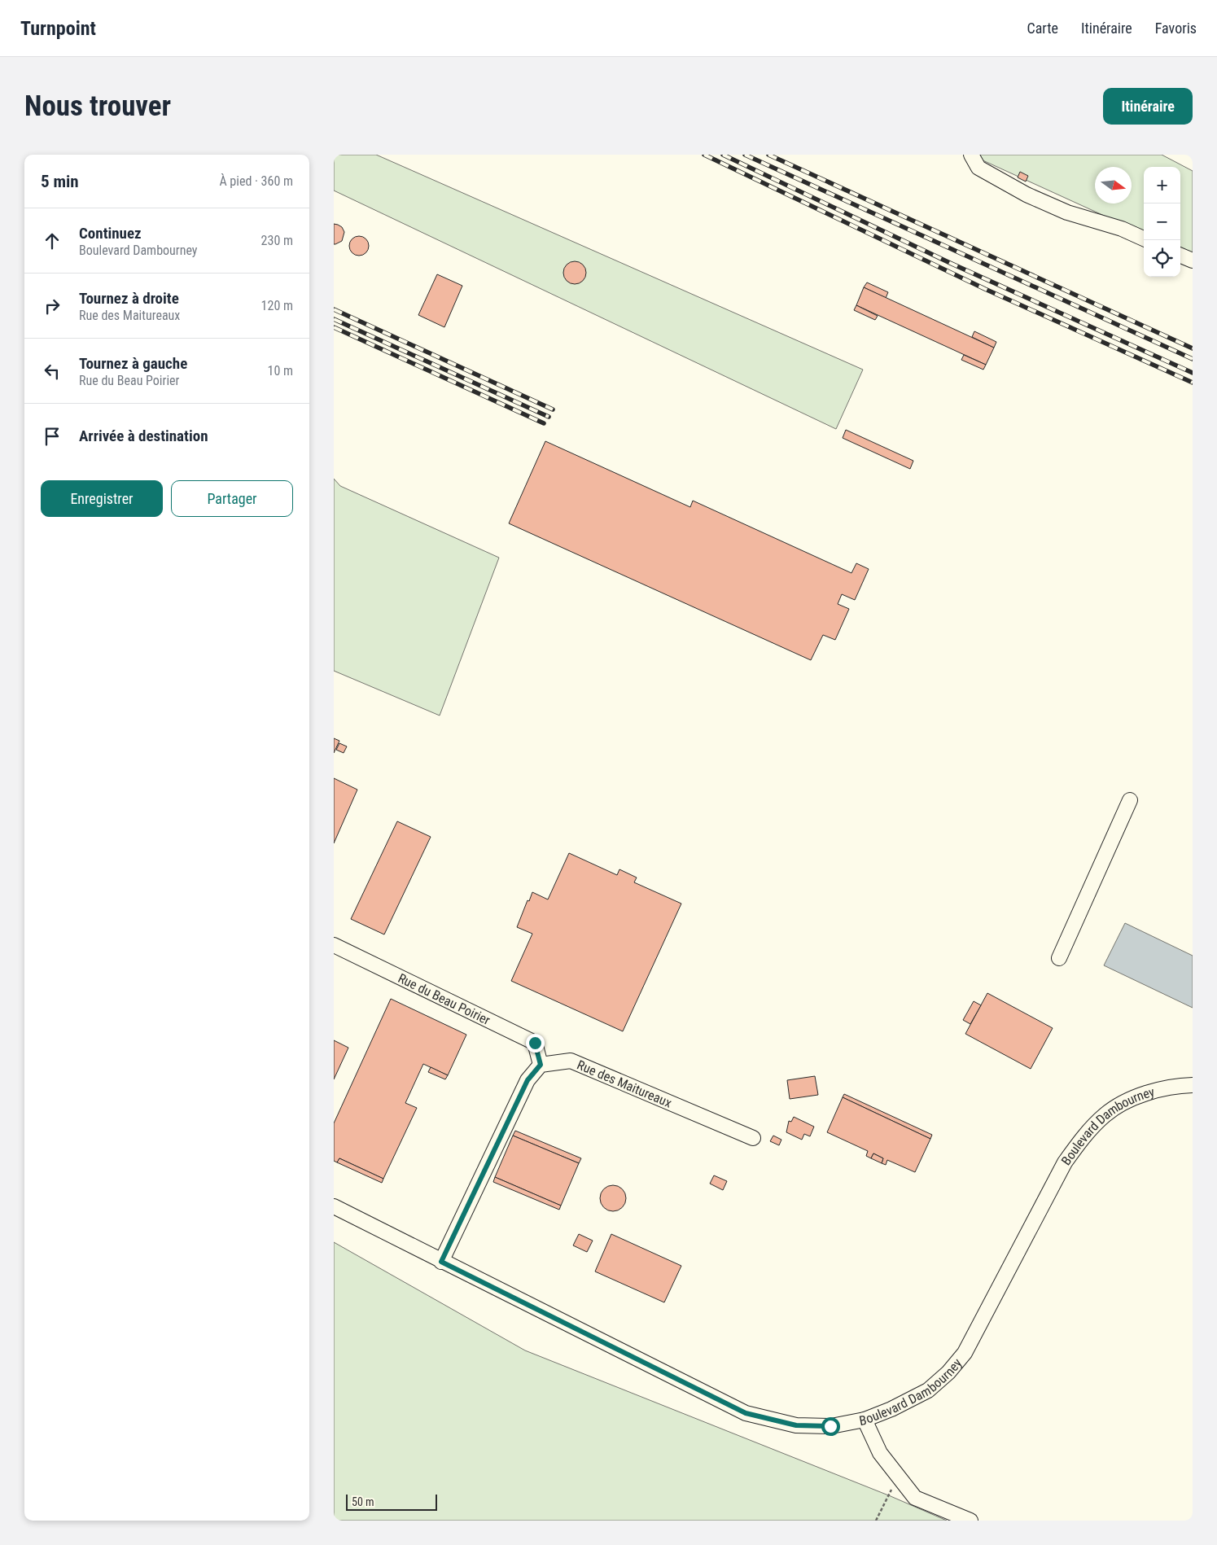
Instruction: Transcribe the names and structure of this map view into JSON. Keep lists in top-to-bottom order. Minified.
{"streets":{"street":["Rue du Beau Poirier","Rue des Maitureaux","Boulevard Dambourney"]},"crossings":[["Rue du Beau Poirier","Rue des Maitureaux"]],"scale_bar":"50 m","north":"right","page":{"header":"Turnpoint","nav":["Carte","Itinéraire","Favoris"],"buttons":["Itinéraire",["Enregistrer","Partager"]],"title":"Nous trouver","heading":["5 min","À pied · 360 m"],"map_buttons":["+","−"],"list":[["Continuez","Boulevard Dambourney","230 m"],["Tournez à droite","Rue des Maitureaux","120 m"],["Tournez à gauche","Rue du Beau Poirier","10 m"],"Arrivée à destination"],"scale":"50 m"}}
